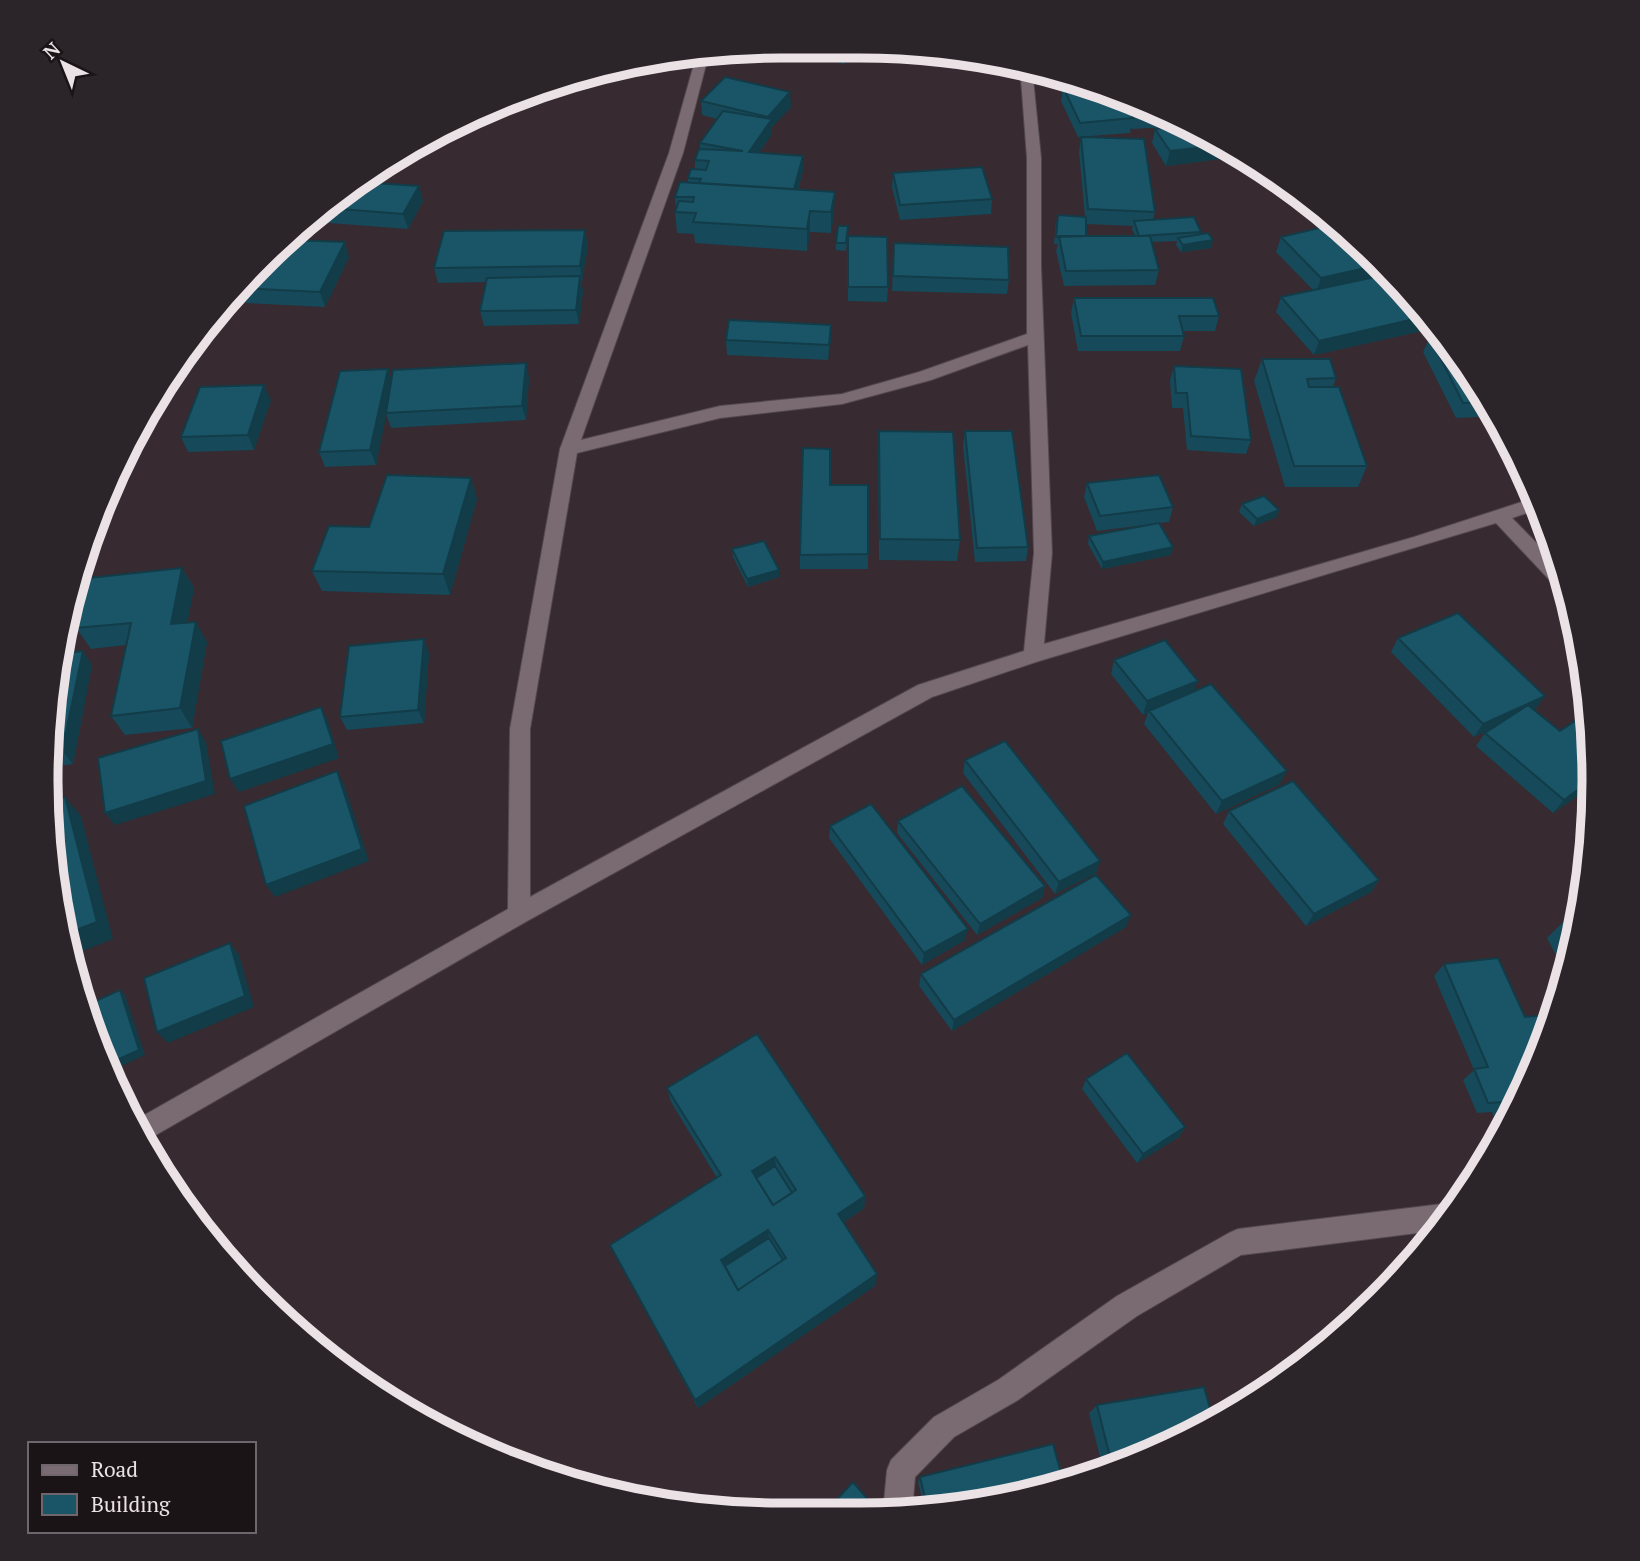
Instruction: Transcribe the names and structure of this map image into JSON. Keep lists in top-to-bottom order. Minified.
{"legend":["Road","Building"],"north":"top left"}
